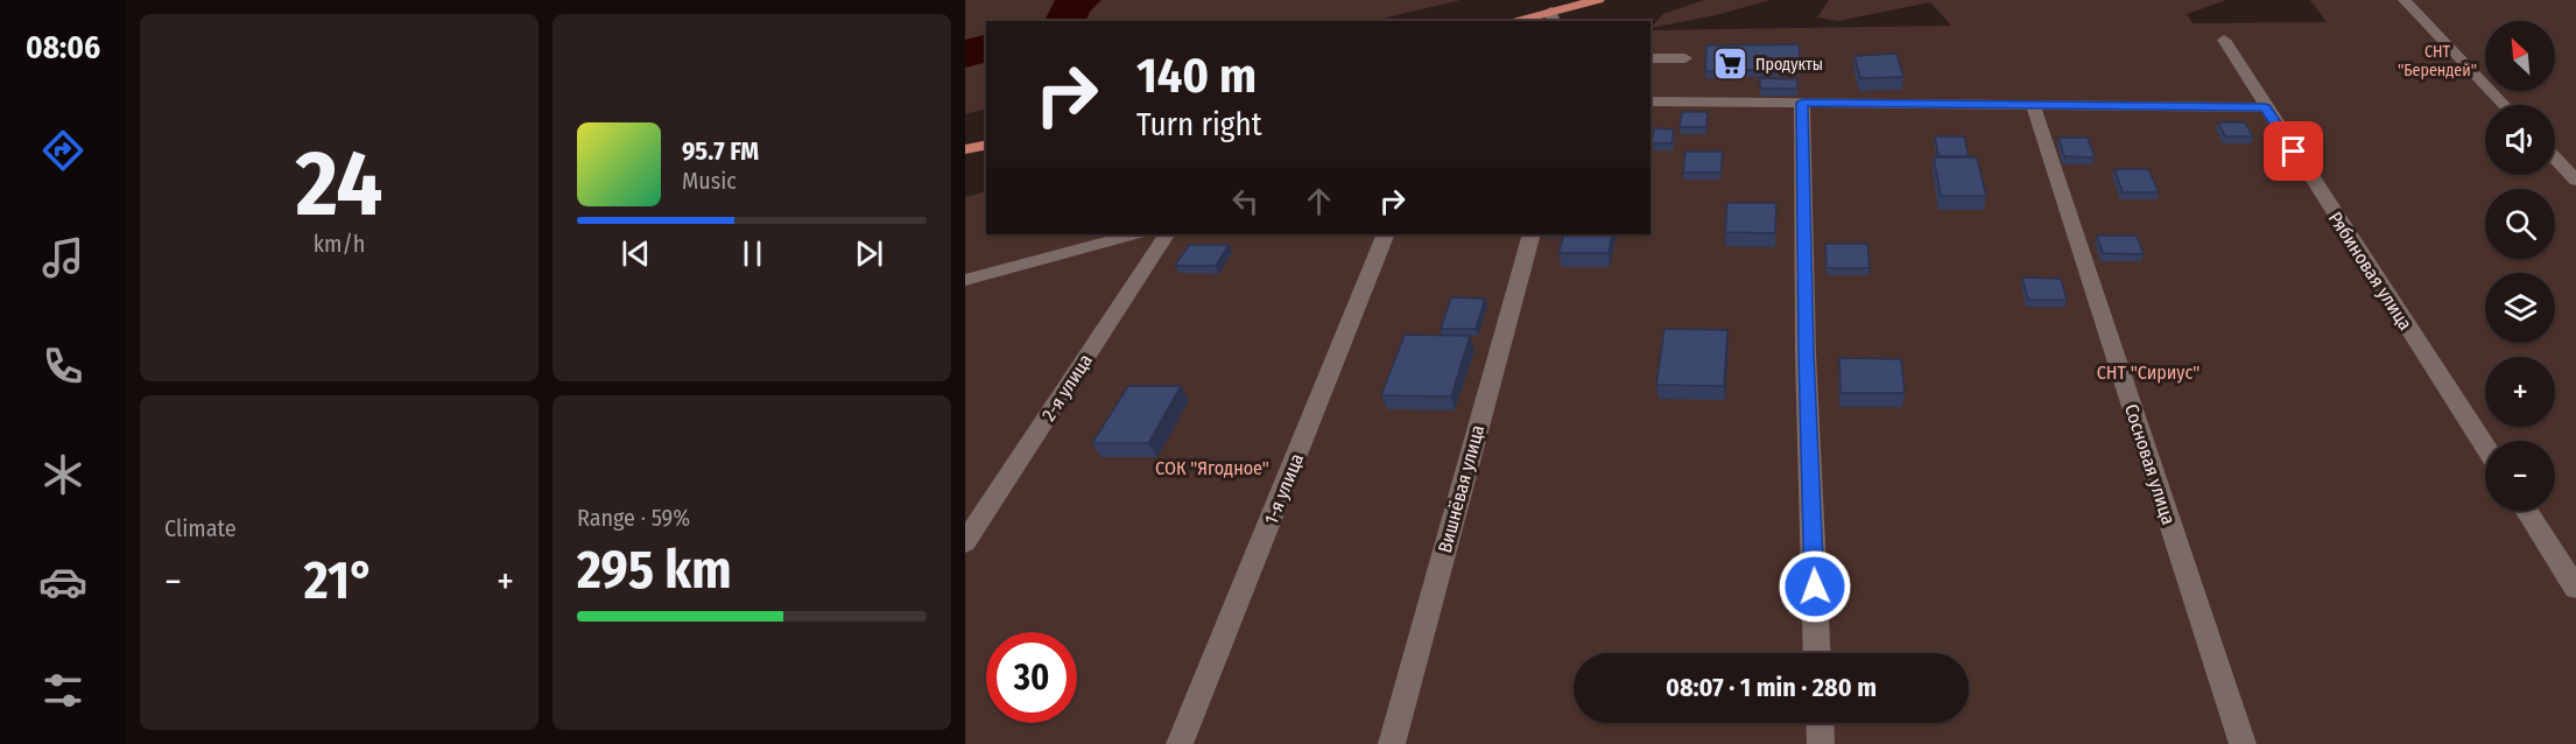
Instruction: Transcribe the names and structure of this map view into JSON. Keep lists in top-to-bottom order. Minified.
{"streets":{"street":["Рябиновая улица","2-я улица","Сосновая улица","1-я улица","Вишнёвая улица"]},"parks":["СНТ \"Берендей\"","СНТ \"Сириус\"","СОК \"Ягодное\""],"places":{"supermarket":["Продукты"]},"north":"top left","page":{"tabs":"08:06","tile":[["24","km/h"],"Climate",["Range · 59%","295 km"]],"map_buttons":["+","−"],"turn":["140 m","Turn right"],"song":["95.7 FM","Music"],"heat":["−","21°","+"],"limit":"30","trip":"08:07 · 1 min · 280 m"}}
